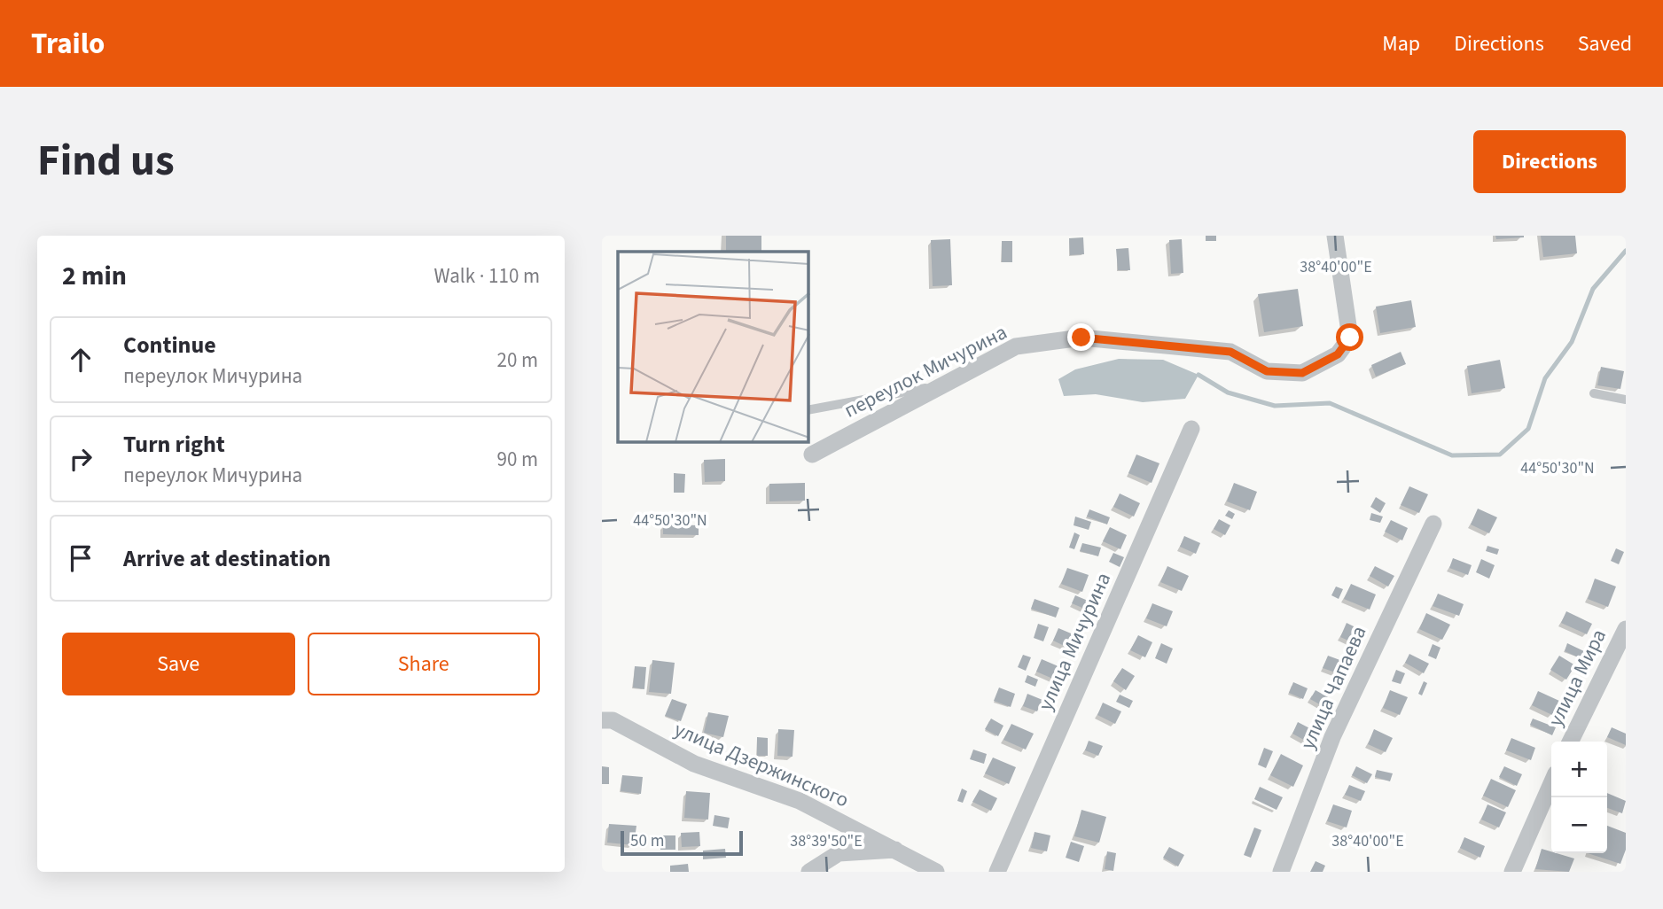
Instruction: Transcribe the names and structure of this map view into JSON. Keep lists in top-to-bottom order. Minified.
{"streets":{"street":["переулок Мичурина","улица Мичурина","улица Мира","улица Чапаева","улица Дзержинского"]},"scale_bar":"50 m","page":{"header":"Trailo","nav":["Map","Directions","Saved"],"title":"Find us","buttons":["Directions",["Save","Share"]],"heading":["2 min","Walk · 110 m"],"list":[["Continue","переулок Мичурина","20 m"],["Turn right","переулок Мичурина","90 m"],"Arrive at destination"],"map_buttons":["+","−"],"scale":"50 m"},"coordinates":["38°40'00\"E","44°50'30\"N","38°39'50\"E"]}
